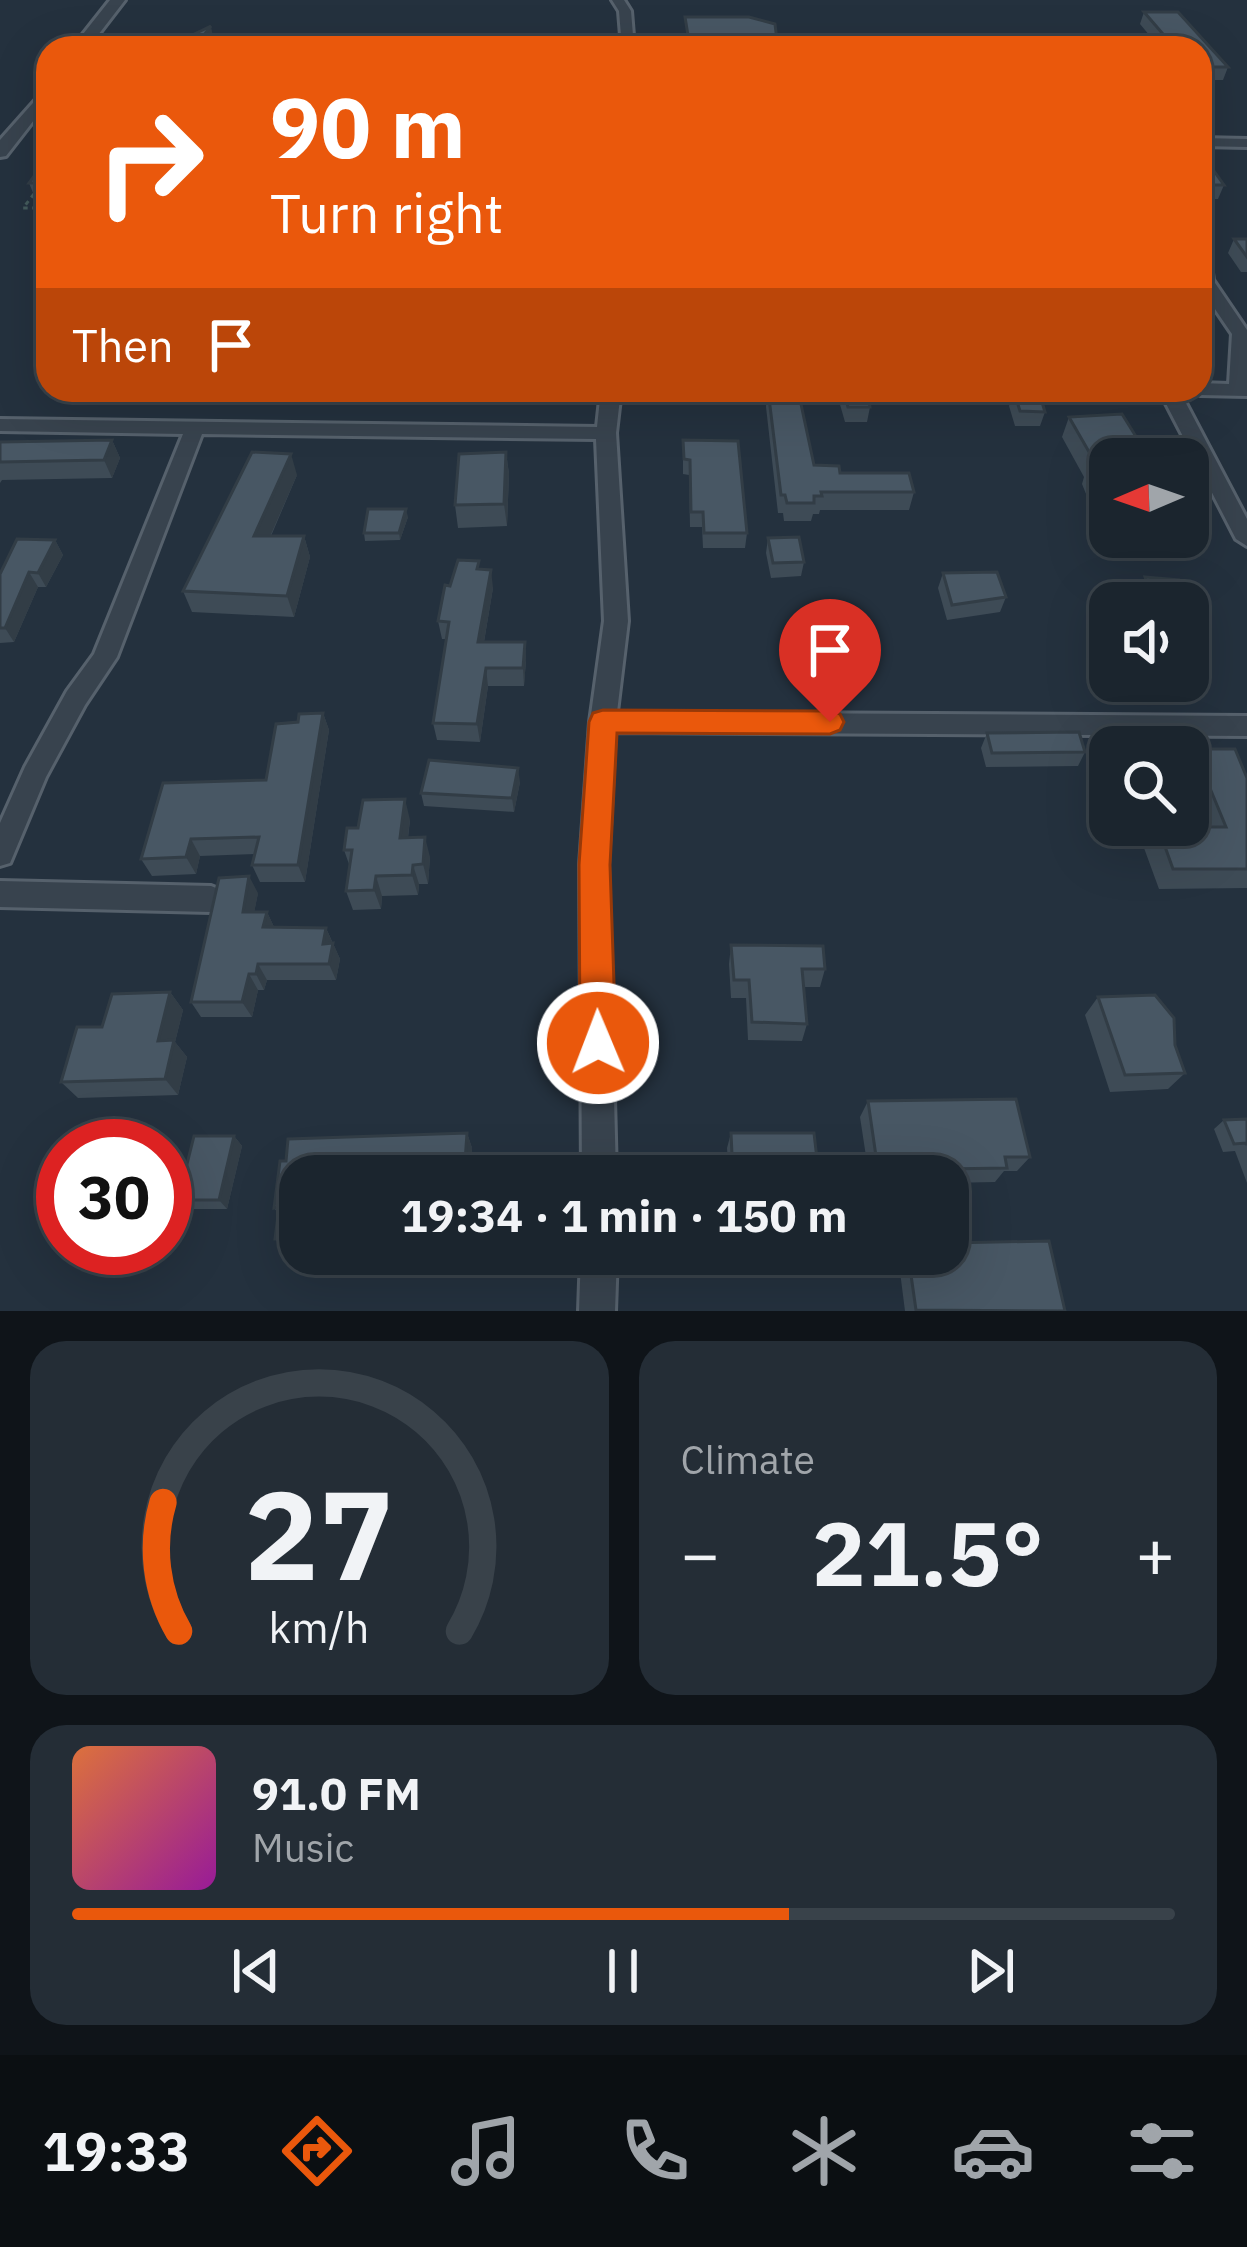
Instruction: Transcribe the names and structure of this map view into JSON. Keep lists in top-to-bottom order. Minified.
{"north":"left","page":{"turn":["90 m","Turn right"],"then":"Then","limit":"30","trip":"19:34 · 1 min · 150 m","tile":"Climate","heat":["−","21.5°","+"],"song":["91.0 FM","Music"],"tabs":"19:33","gauge":["27","km/h"]}}
